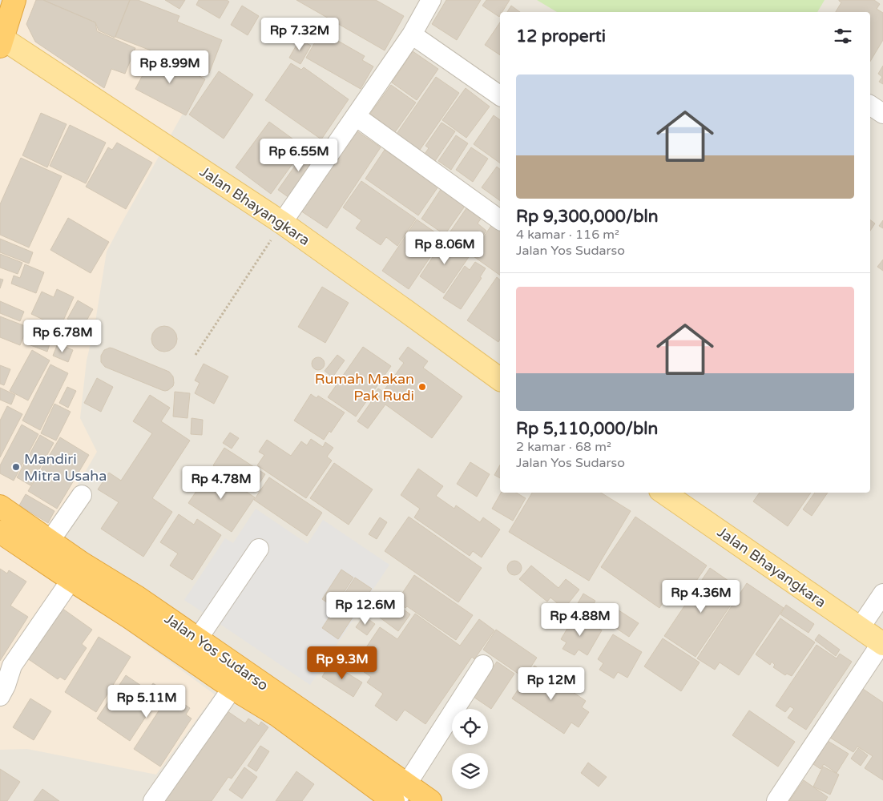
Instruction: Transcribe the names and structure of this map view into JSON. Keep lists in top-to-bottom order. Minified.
{"streets":{"highway":["Jalan Yos Sudarso"],"main road":["Jalan Bhayangkara"]},"places":["Rumah Makan Pak Rudi","Mandiri Mitra Usaha"],"page":{"heading":"12 properti","price":["Rp 7.32M","Rp 8.99M","Rp 6.55M","Rp 8.06M","Rp 6.78M","Rp 4.78M","Rp 4.36M","Rp 12.6M","Rp 4.88M","Rp 9.3M","Rp 12M","Rp 5.11M"],"list":[{"name":"Rp 9,300,000/bln","note":"4 kamar · 116 m² · Jalan Yos Sudarso"},{"name":"Rp 5,110,000/bln","note":"2 kamar · 68 m² · Jalan Yos Sudarso"}]}}
